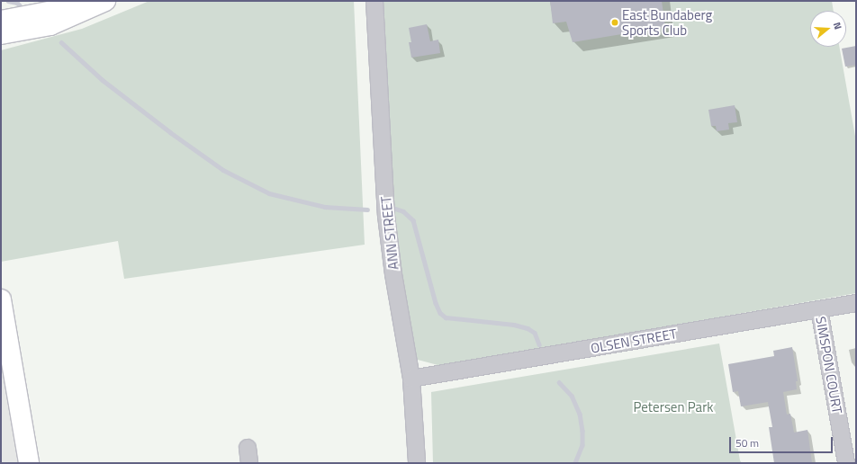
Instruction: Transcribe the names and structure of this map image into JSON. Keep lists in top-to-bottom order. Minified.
{"streets":{"street":["ANN STREET","OLSEN STREET","SIMSPON COURT"]},"crossings":[["ANN STREET","OLSEN STREET"],["OLSEN STREET","SIMSPON COURT"]],"parks":["Petersen Park"],"places":["East Bundaberg Sports Club"],"scale_bar":"50 m","north":"right"}
